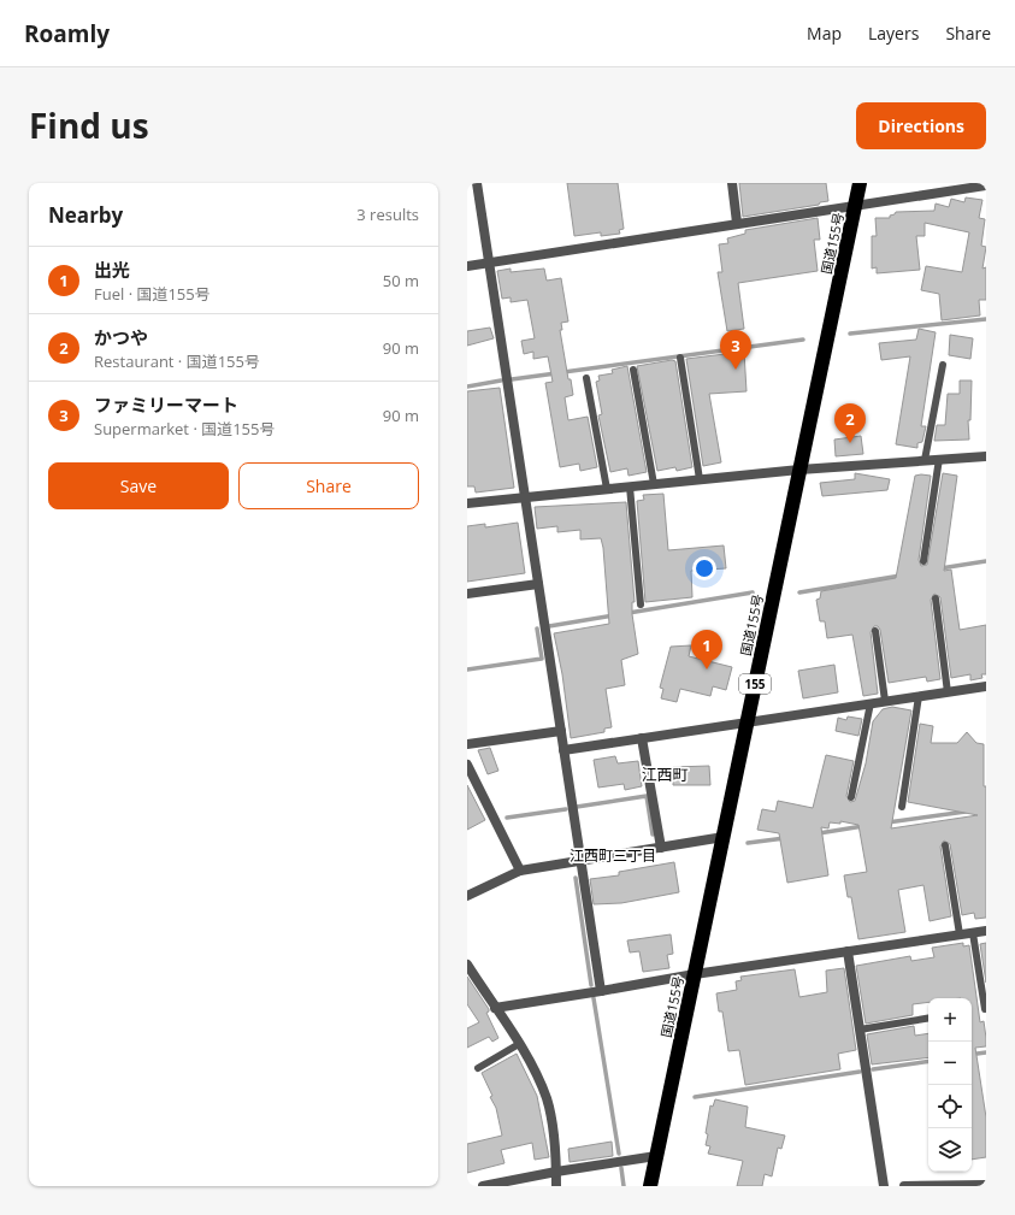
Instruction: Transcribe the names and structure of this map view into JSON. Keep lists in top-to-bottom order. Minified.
{"streets":{"highway":["国道155号","155"]},"districts":["江西町","江西町三丁目"],"page":{"header":"Roamly","nav":["Map","Layers","Share"],"title":"Find us","buttons":["Directions",["Save","Share"]],"heading":["Nearby","3 results"],"list":[{"mark":"1","name":"出光","note":"Fuel · 国道155号","value":"50 m"},{"mark":"2","name":"かつや","note":"Restaurant · 国道155号","value":"90 m"},{"mark":"3","name":"ファミリーマート","note":"Supermarket · 国道155号","value":"90 m"}],"pins":["3","2","1"],"map_buttons":["+","−"]}}
